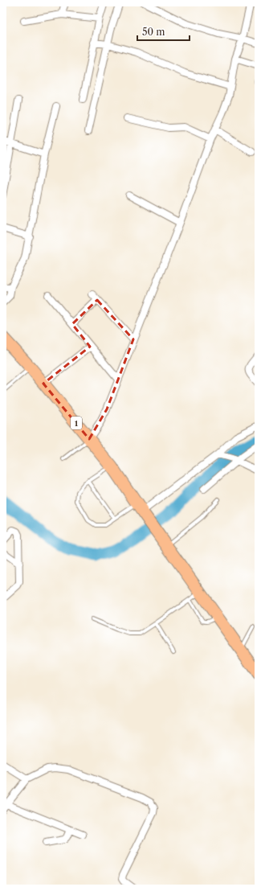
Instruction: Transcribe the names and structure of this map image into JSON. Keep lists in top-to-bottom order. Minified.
{"streets":{"highway":["1"]},"scale_bar":"50 m"}
